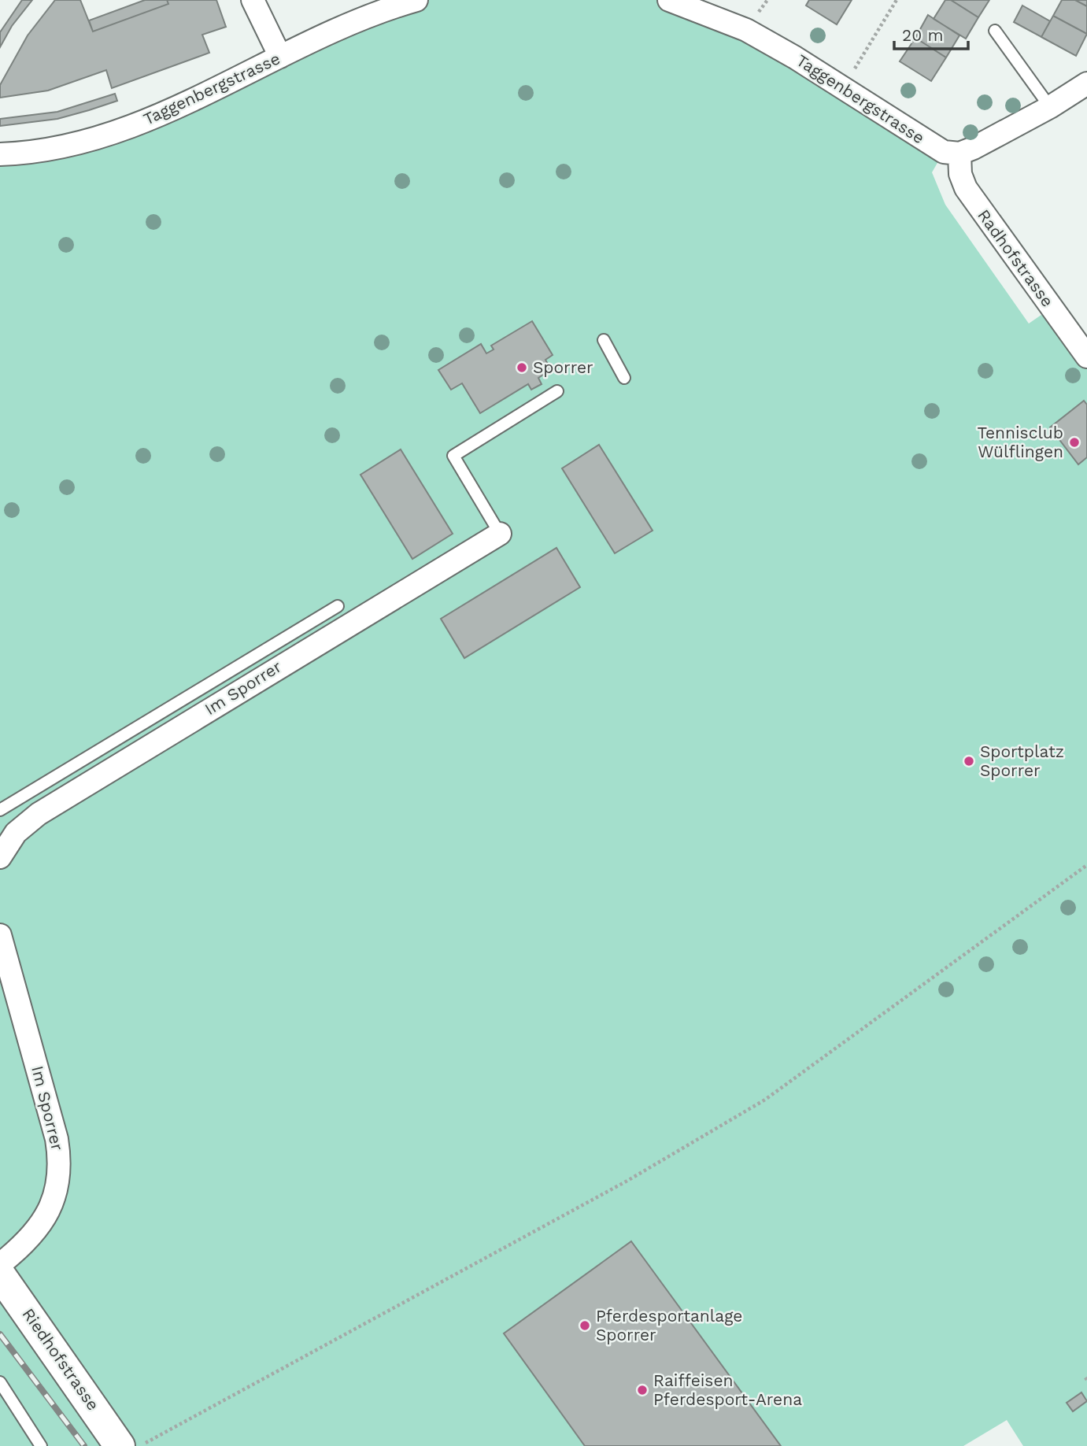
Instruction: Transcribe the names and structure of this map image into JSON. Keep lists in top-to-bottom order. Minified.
{"streets":{"street":["Taggenbergstrasse","Radhofstrasse","Im Sporrer","Riedhofstrasse"]},"crossings":[["Taggenbergstrasse","Radhofstrasse"]],"places":["Sporrer","Tennisclub Wülflingen","Sportplatz Sporrer","Pferdesportanlage Sporrer","Raiffeisen Pferdesport-Arena"],"scale_bar":"20 m"}
